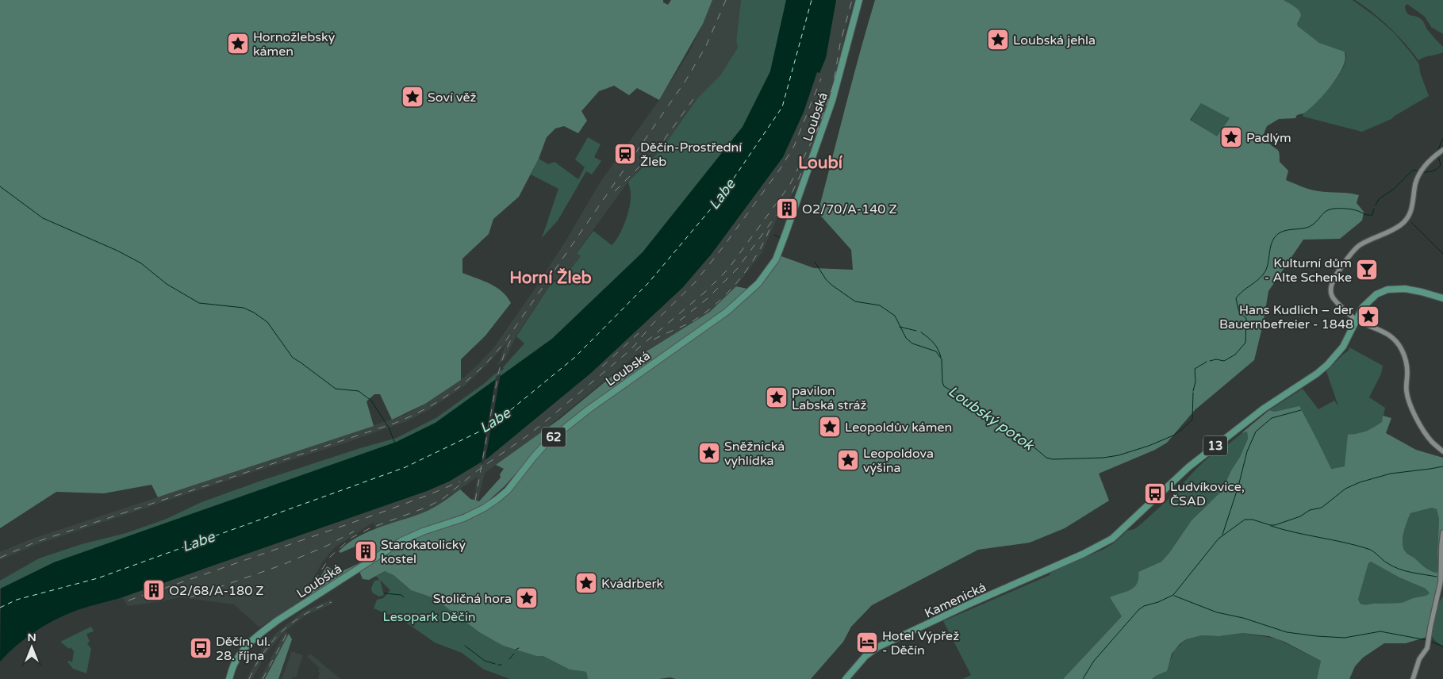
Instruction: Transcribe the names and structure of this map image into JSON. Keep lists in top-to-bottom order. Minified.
{"streets":{"main road":["Loubská","62","13","Kamenická"]},"crossings":[["13","Kamenická"]],"districts":["Loubí","Horní Žleb"],"water":["Labe","Loubský potok"],"parks":["Lesopark Děčín"],"places":{"place":["Loubská jehla","Hornožlebský kámen","Soví věž","Padlým","Hans Kudlich – der Bauernbefreier - 1848","pavilon Labská stráž","Leopoldův kámen","Sněžnická vyhlídka","Leopoldova výšina","Kvádrberk","Stoličná hora"],"station":["Děčín-Prostřední Žleb"],"building":["O2/70/A-140 Z","Starokatolický kostel","O2/68/A-180 Z"],"bar":["Kulturní dům - Alte Schenke"],"bus stop":["Ludvíkovice, ČSAD","Děčín, ul. 28. října"],"hotel":["Hotel Výpřež - Děčín"]},"north":"top"}
